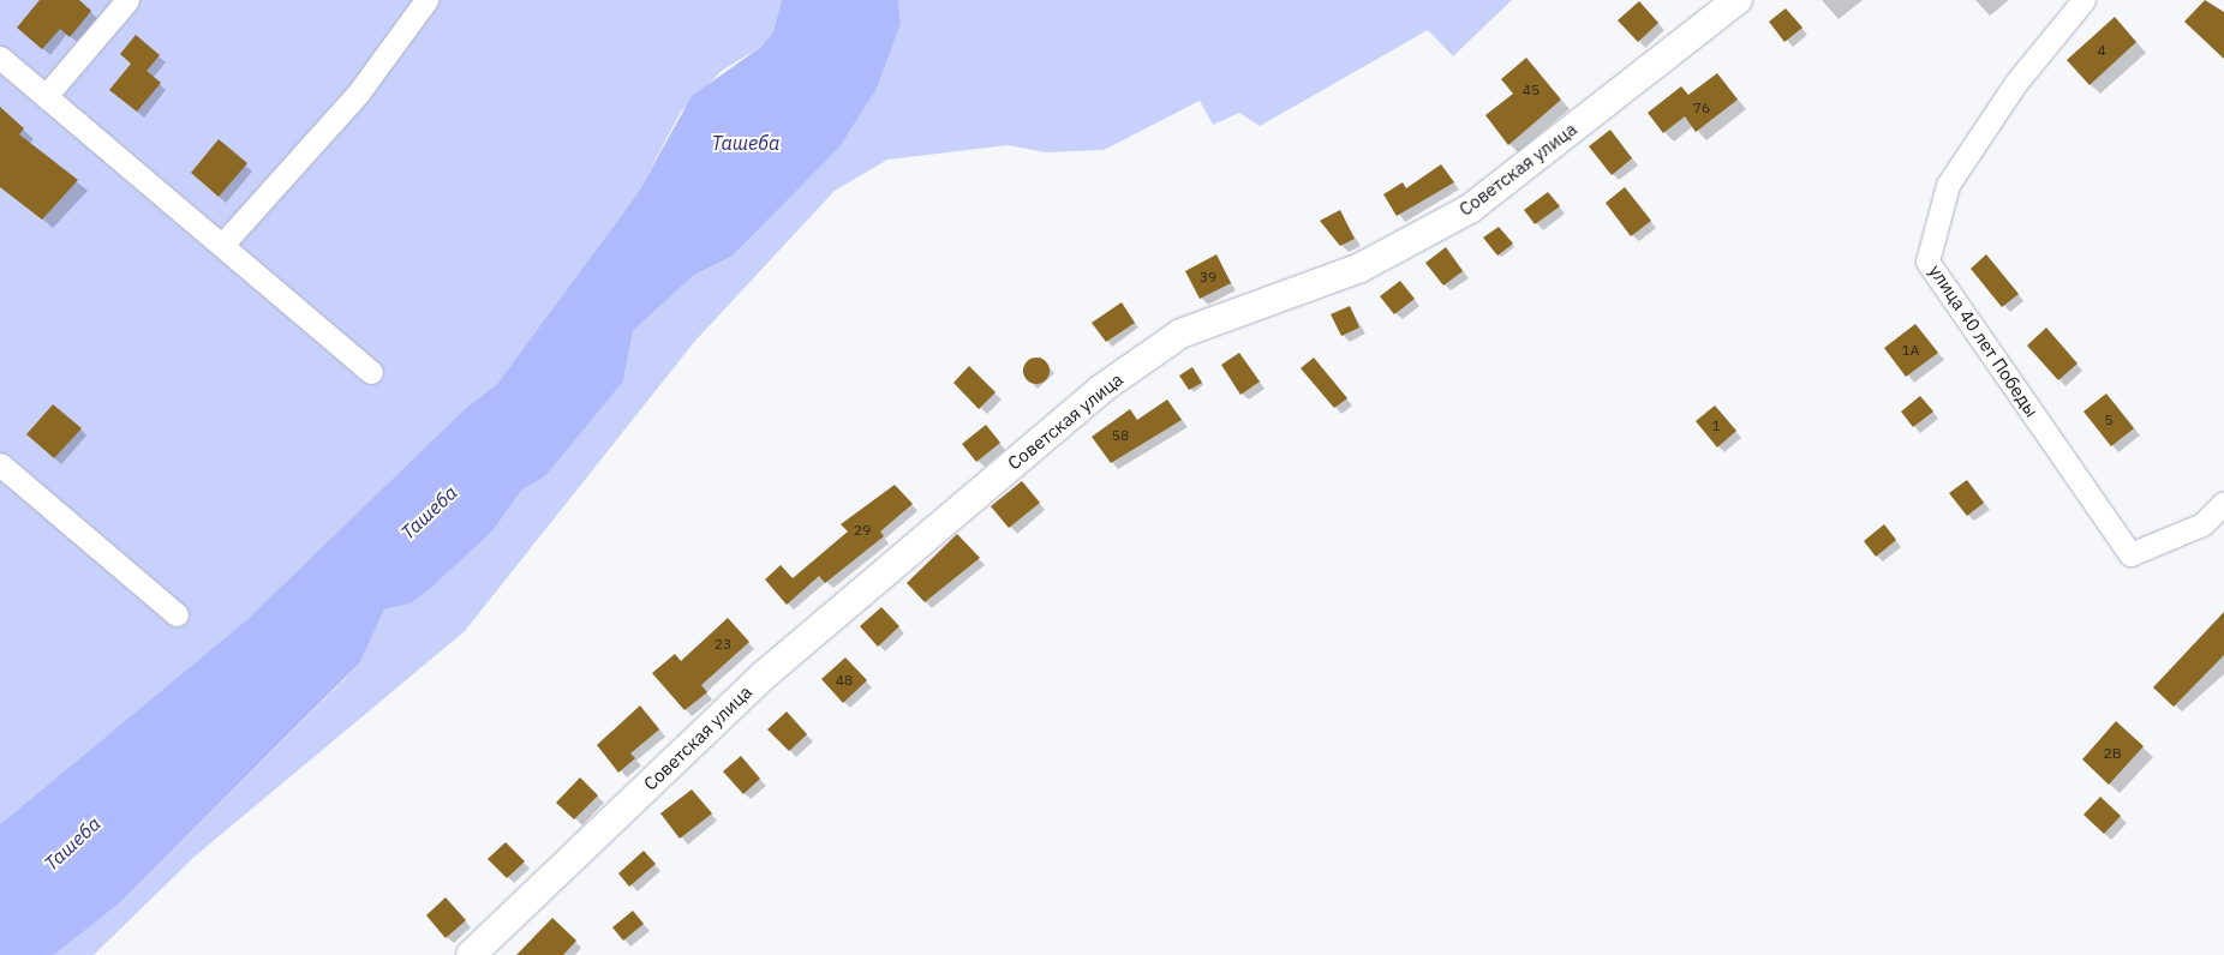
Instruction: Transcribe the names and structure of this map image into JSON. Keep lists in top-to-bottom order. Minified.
{"streets":{"street":["Советская улица","улица 40 лет Победы"]},"water":["Ташеба"],"house_numbers":["4","45","76","39","1А","5","1","58","29","23","48","2В"]}
